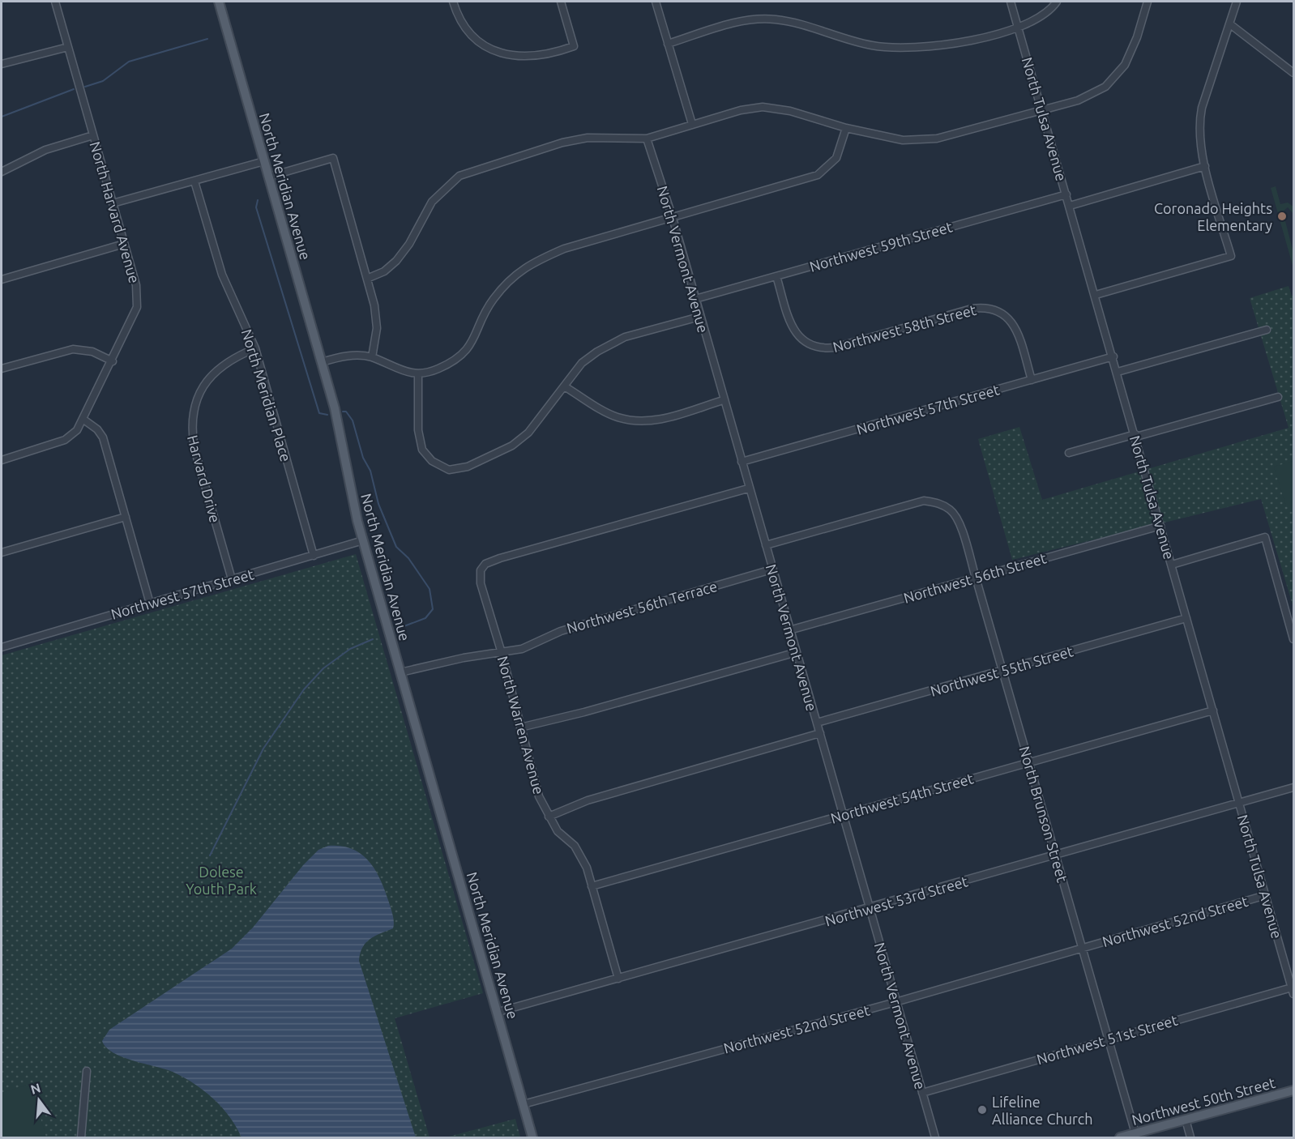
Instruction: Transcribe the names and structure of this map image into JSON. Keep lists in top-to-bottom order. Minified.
{"streets":{"main road":["North Meridian Avenue","Northwest 50th Street"],"street":["North Tulsa Avenue","North Harvard Avenue","Northwest 59th Street","North Vermont Avenue","Northwest 58th Street","North Meridian Place","Northwest 57th Street","Harvard Drive","Northwest 56th Street","Northwest 56th Terrace","Northwest 55th Street","North Warren Avenue","Northwest 54th Street","North Brunson Street","Northwest 53rd Street","Northwest 52nd Street","Northwest 51st Street"]},"crossings":[["North Tulsa Avenue","Northwest 59th Street"],["North Tulsa Avenue","Northwest 57th Street"],["North Tulsa Avenue","Northwest 56th Street"],["North Tulsa Avenue","Northwest 55th Street"],["North Tulsa Avenue","Northwest 54th Street"],["North Tulsa Avenue","Northwest 53rd Street"],["North Tulsa Avenue","Northwest 52nd Street"],["North Tulsa Avenue","Northwest 51st Street"],["North Meridian Avenue","Northwest 57th Street"],["North Meridian Avenue","Northwest 56th Terrace"],["North Meridian Avenue","Northwest 53rd Street"],["North Meridian Avenue","Northwest 52nd Street"],["Northwest 59th Street","North Vermont Avenue"],["Northwest 59th Street","Northwest 58th Street"],["North Vermont Avenue","Northwest 57th Street"],["North Vermont Avenue","Northwest 56th Street"],["North Vermont Avenue","Northwest 56th Terrace"],["North Vermont Avenue","Northwest 55th Street"],["North Vermont Avenue","North Warren Avenue"],["North Vermont Avenue","Northwest 54th Street"],["North Vermont Avenue","North Brunson Street"],["North Vermont Avenue","Northwest 53rd Street"],["North Vermont Avenue","Northwest 52nd Street"],["North Vermont Avenue","Northwest 51st Street"],["Northwest 58th Street","Northwest 57th Street"],["North Meridian Place","Northwest 57th Street"],["North Meridian Place","Harvard Drive"],["Northwest 57th Street","Harvard Drive"],["Northwest 56th Street","North Brunson Street"],["Northwest 56th Terrace","North Warren Avenue"],["Northwest 55th Street","North Brunson Street"],["North Warren Avenue","Northwest 54th Street"],["North Warren Avenue","Northwest 53rd Street"],["Northwest 54th Street","North Brunson Street"],["North Brunson Street","Northwest 53rd Street"],["North Brunson Street","Northwest 52nd Street"],["North Brunson Street","Northwest 51st Street"],["North Brunson Street","Northwest 50th Street"]],"parks":["Dolese Youth Park"],"places":["Coronado Heights Elementary","Lifeline Alliance Church"],"north":"top"}
